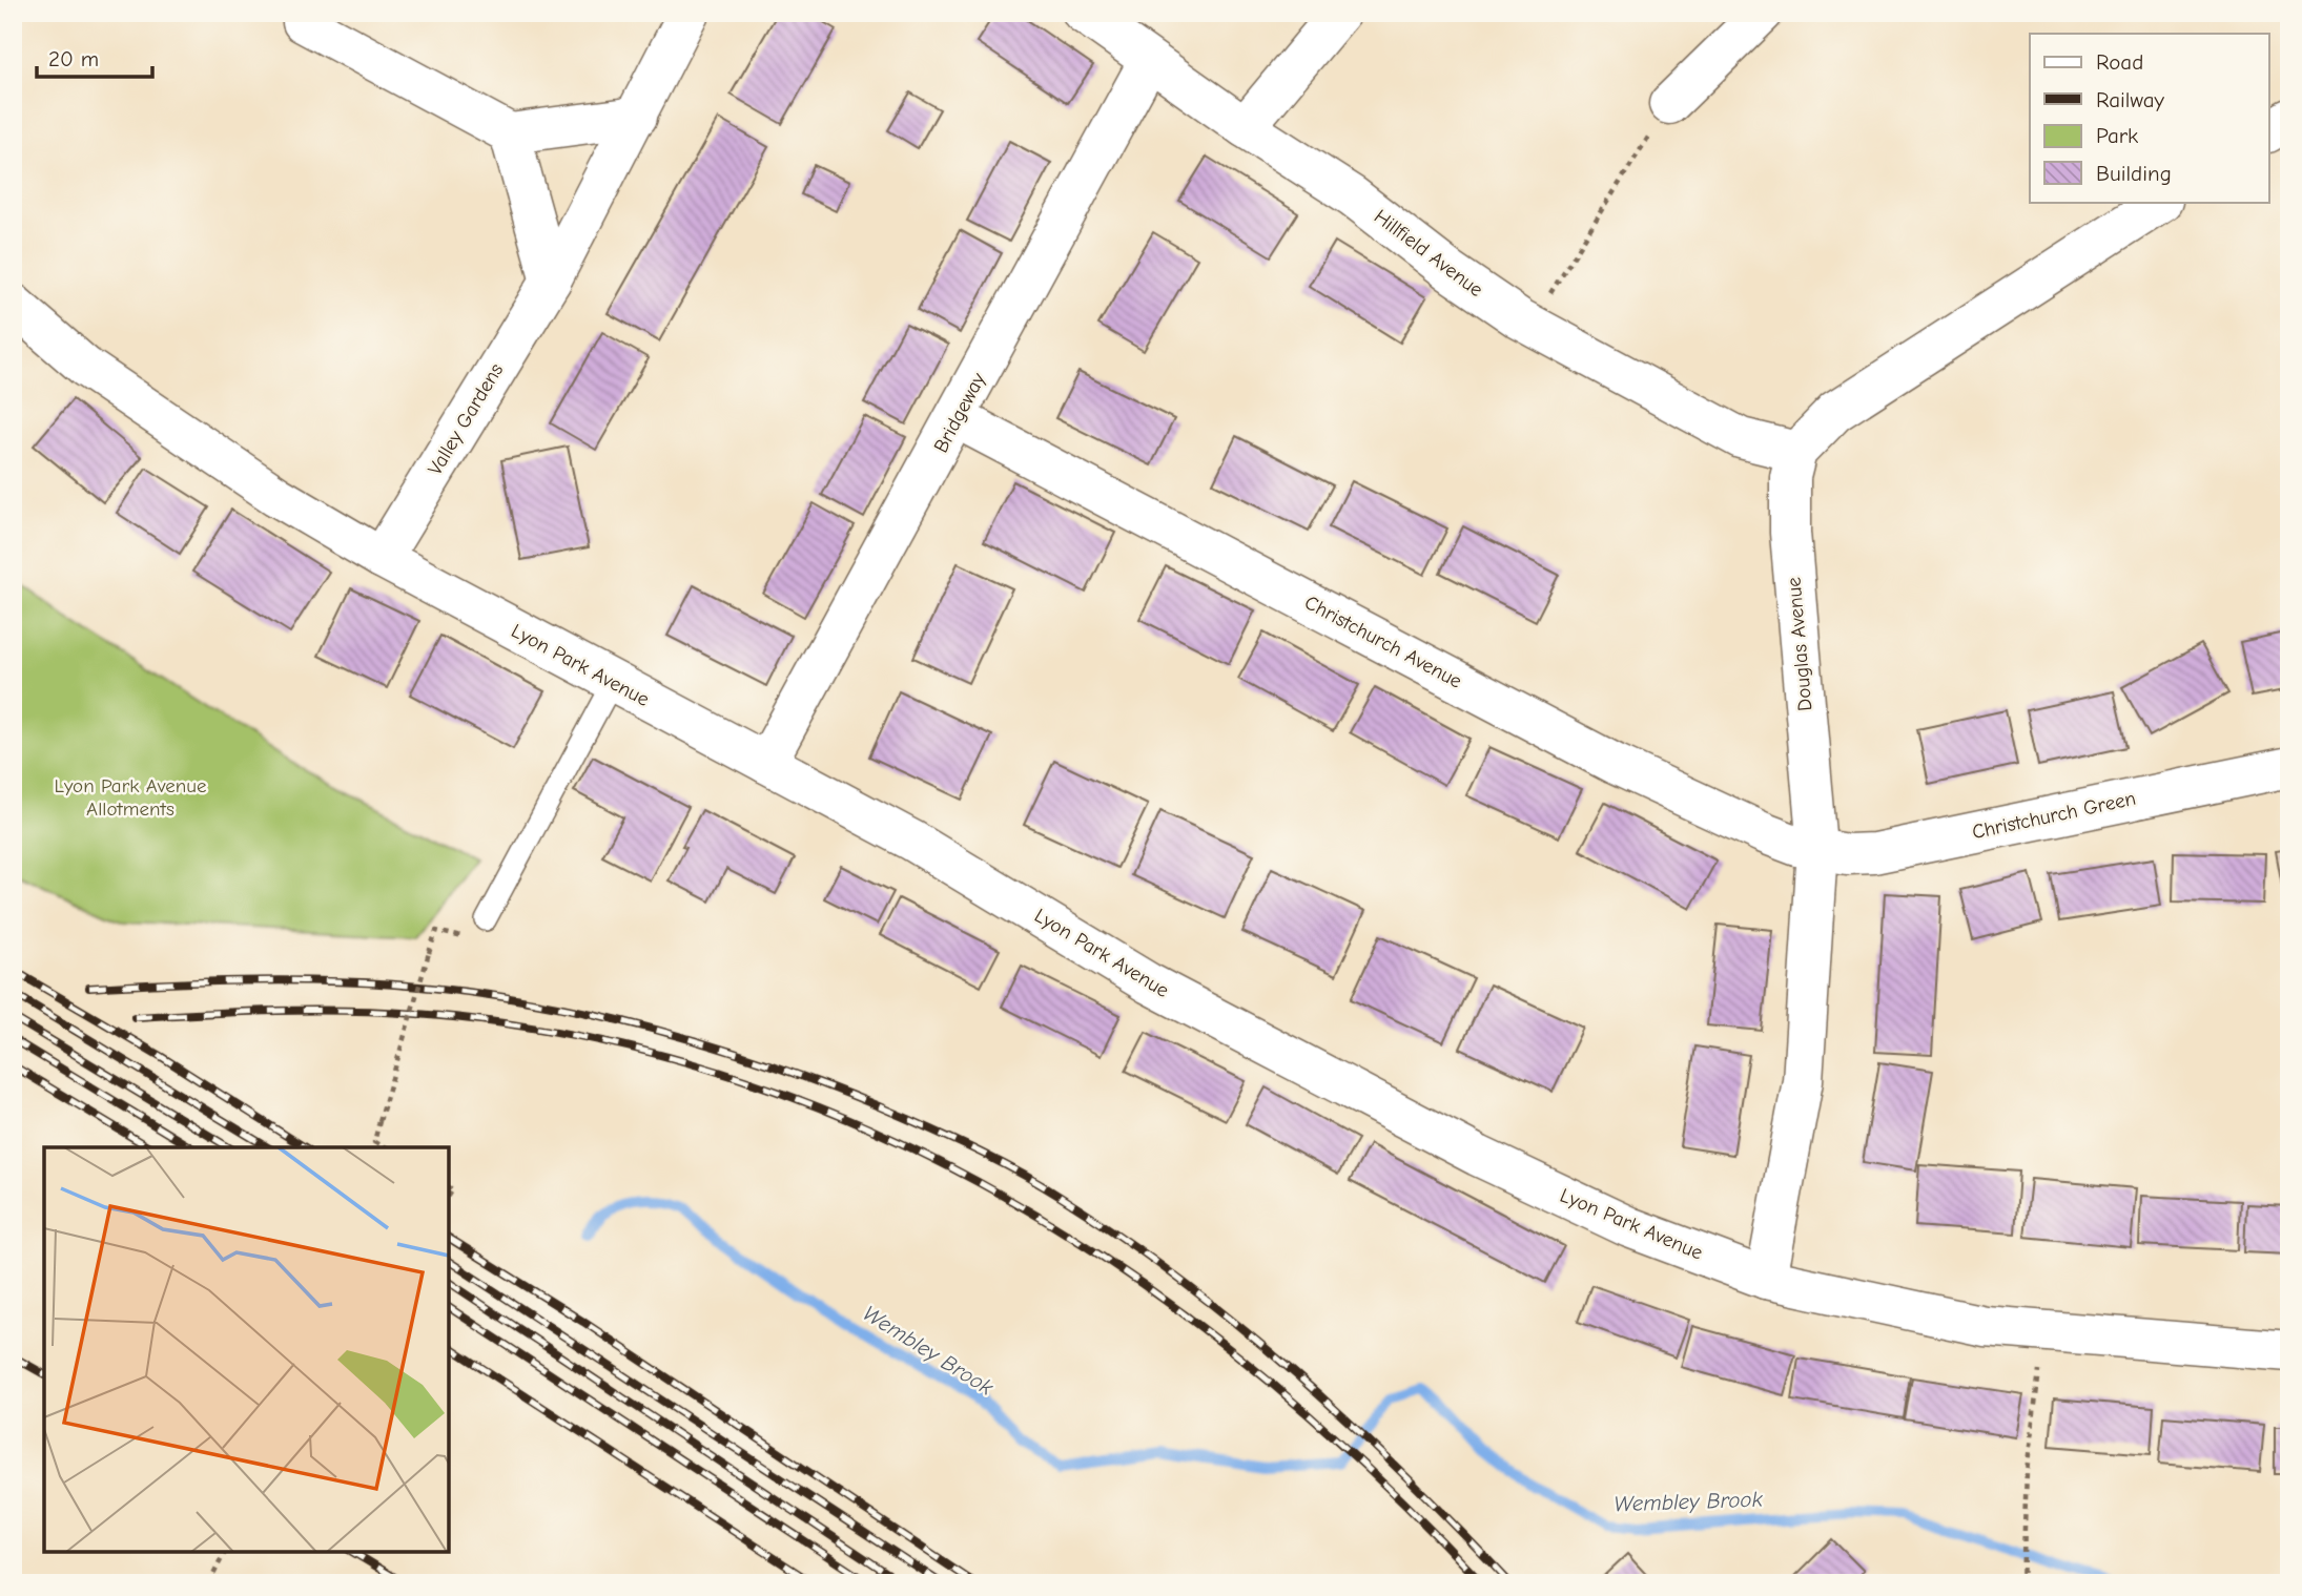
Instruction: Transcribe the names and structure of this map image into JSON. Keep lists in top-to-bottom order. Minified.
{"streets":{"street":["Hillfield Avenue","Bridgeway","Valley Gardens","Christchurch Avenue","Douglas Avenue","Lyon Park Avenue","Christchurch Green"]},"crossings":[["Hillfield Avenue","Bridgeway"],["Hillfield Avenue","Douglas Avenue"],["Bridgeway","Christchurch Avenue"],["Bridgeway","Lyon Park Avenue"],["Valley Gardens","Lyon Park Avenue"],["Christchurch Avenue","Douglas Avenue"],["Christchurch Avenue","Christchurch Green"],["Douglas Avenue","Lyon Park Avenue"],["Douglas Avenue","Christchurch Green"]],"water":["Wembley Brook"],"parks":["Lyon Park Avenue Allotments"],"legend":["Road","Railway","Park","Building"],"scale_bar":"20 m"}
